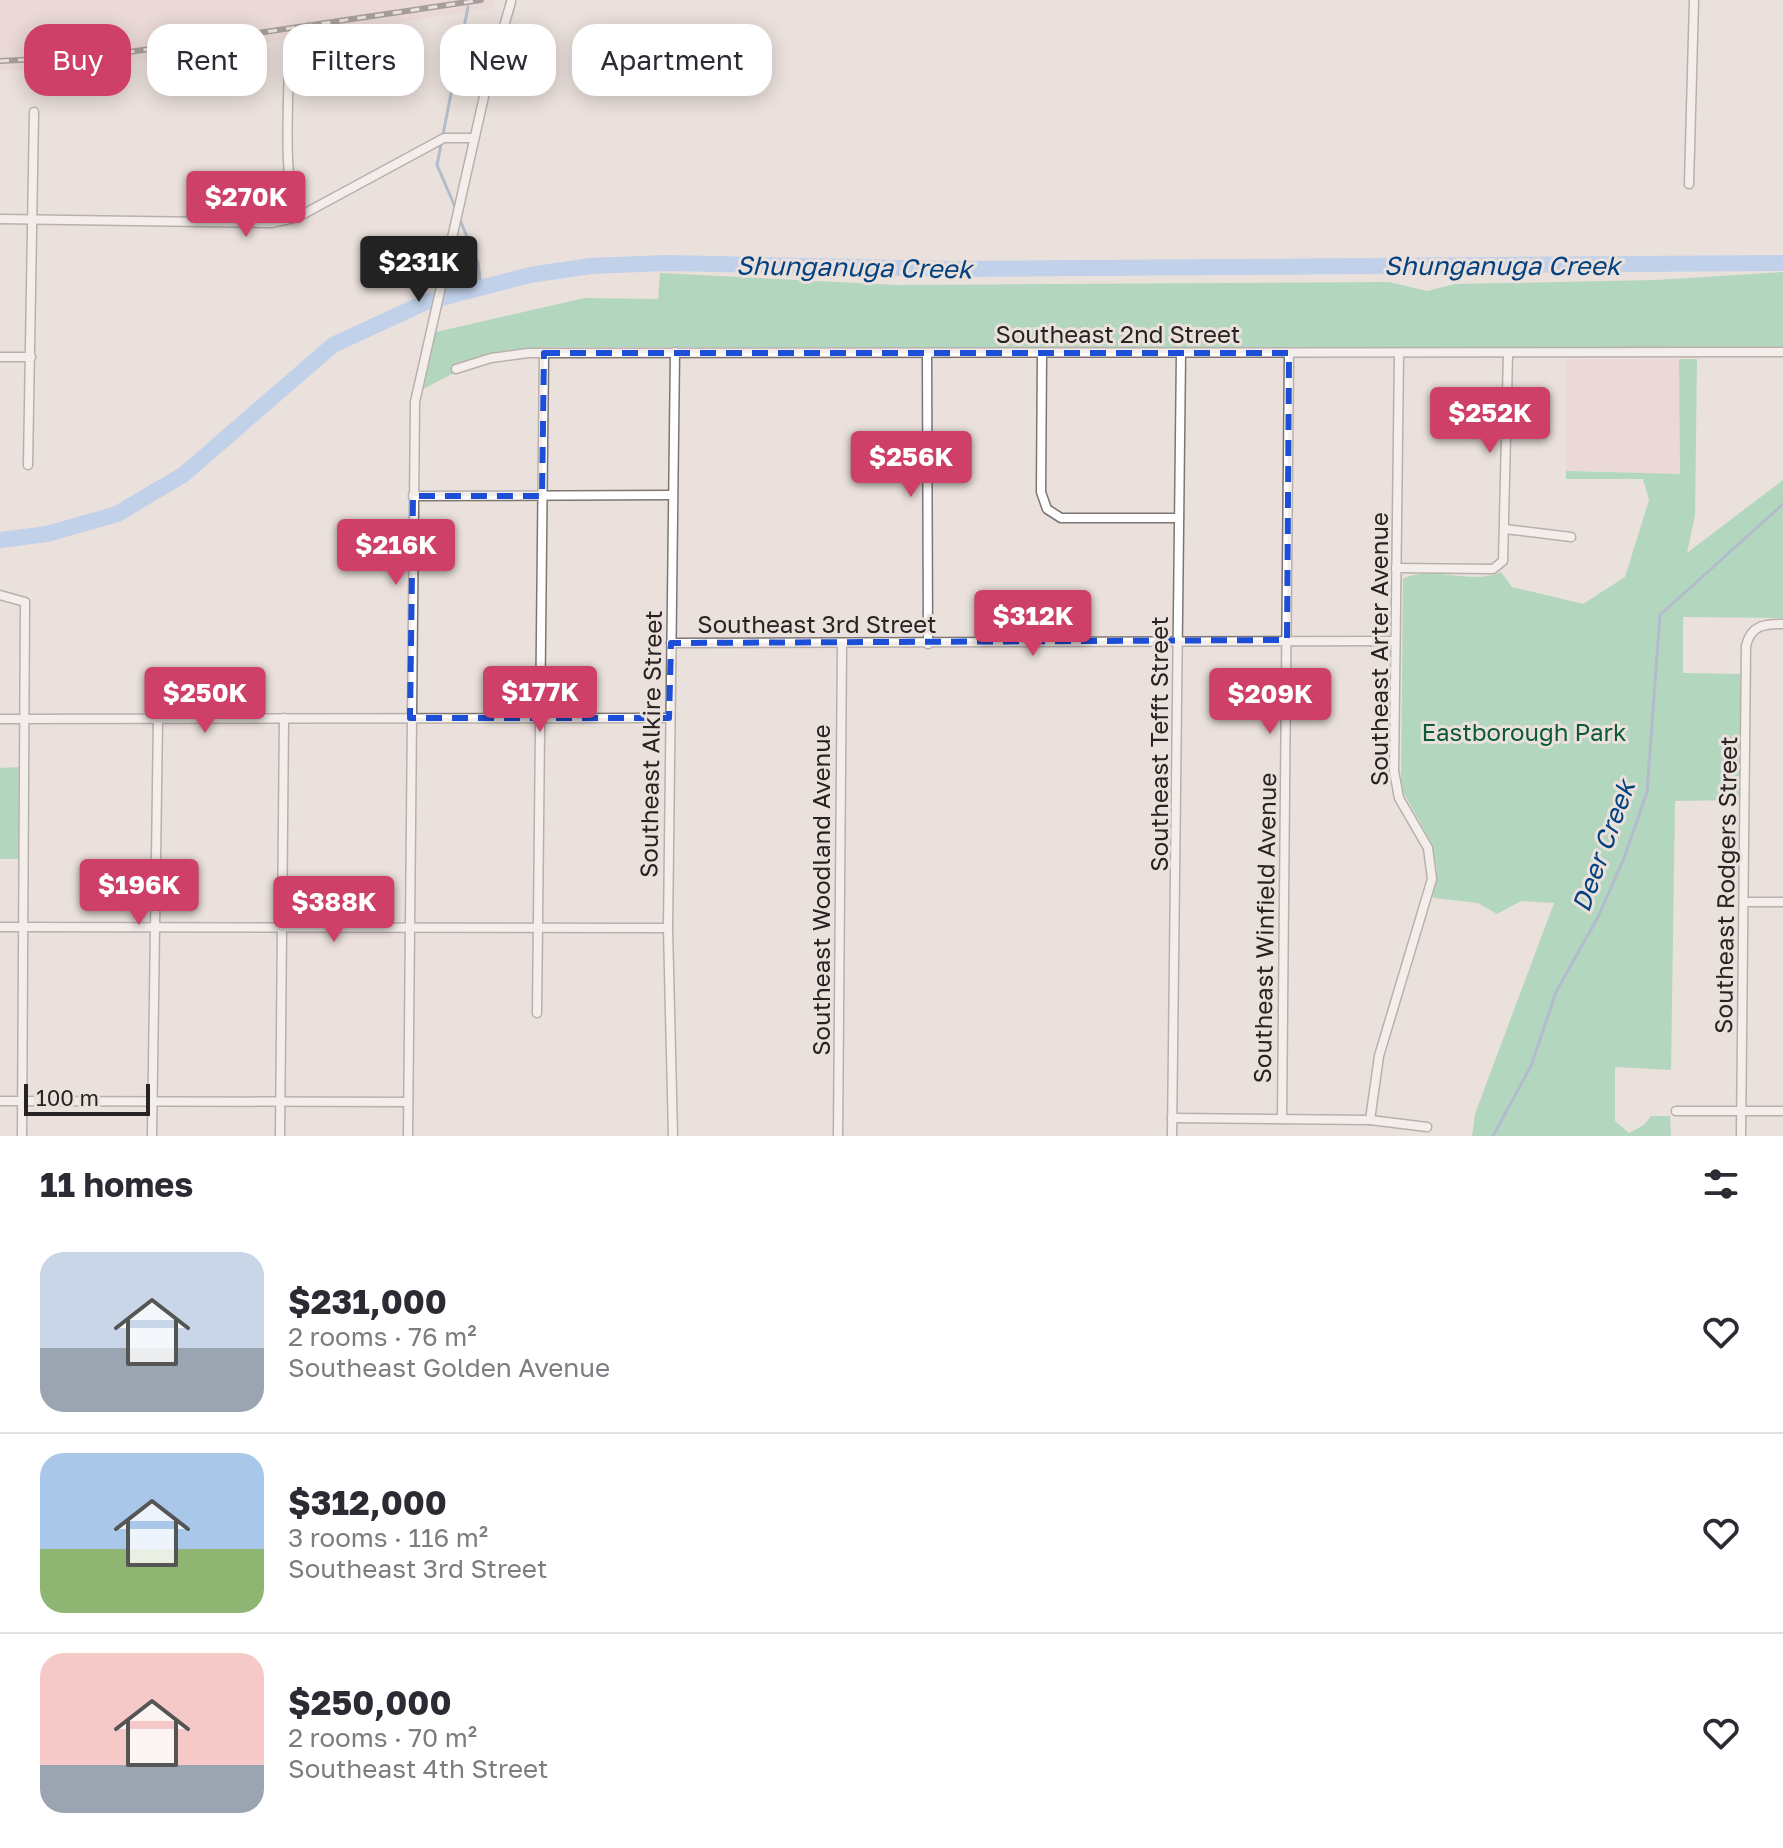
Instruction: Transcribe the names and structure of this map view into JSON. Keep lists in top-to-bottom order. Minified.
{"streets":{"street":["Southeast 2nd Street","Southeast 3rd Street","Southeast Arter Avenue","Southeast Alkire Street","Southeast Tefft Street","Southeast Rodgers Street","Southeast Woodland Avenue","Southeast Winfield Avenue"]},"crossings":[["Southeast 2nd Street","Southeast Arter Avenue"],["Southeast 2nd Street","Southeast Alkire Street"],["Southeast 2nd Street","Southeast Tefft Street"],["Southeast 2nd Street","Southeast Winfield Avenue"],["Southeast 3rd Street","Southeast Arter Avenue"],["Southeast 3rd Street","Southeast Alkire Street"],["Southeast 3rd Street","Southeast Tefft Street"],["Southeast 3rd Street","Southeast Woodland Avenue"],["Southeast 3rd Street","Southeast Winfield Avenue"]],"water":["Shunganuga Creek","Deer Creek"],"parks":["Eastborough Park"],"scale_bar":"100 m","page":{"chip":["Buy","Rent","Filters","New","Apartment"],"price":["$270K","$231K","$252K","$256K","$216K","$312K","$177K","$250K","$209K","$196K","$388K"],"scale":"100 m","heading":"11 homes","list":[{"name":"$231,000","note":"2 rooms · 76 m² · Southeast Golden Avenue"},{"name":"$312,000","note":"3 rooms · 116 m² · Southeast 3rd Street"},{"name":"$250,000","note":"2 rooms · 70 m² · Southeast 4th Street"}]}}
